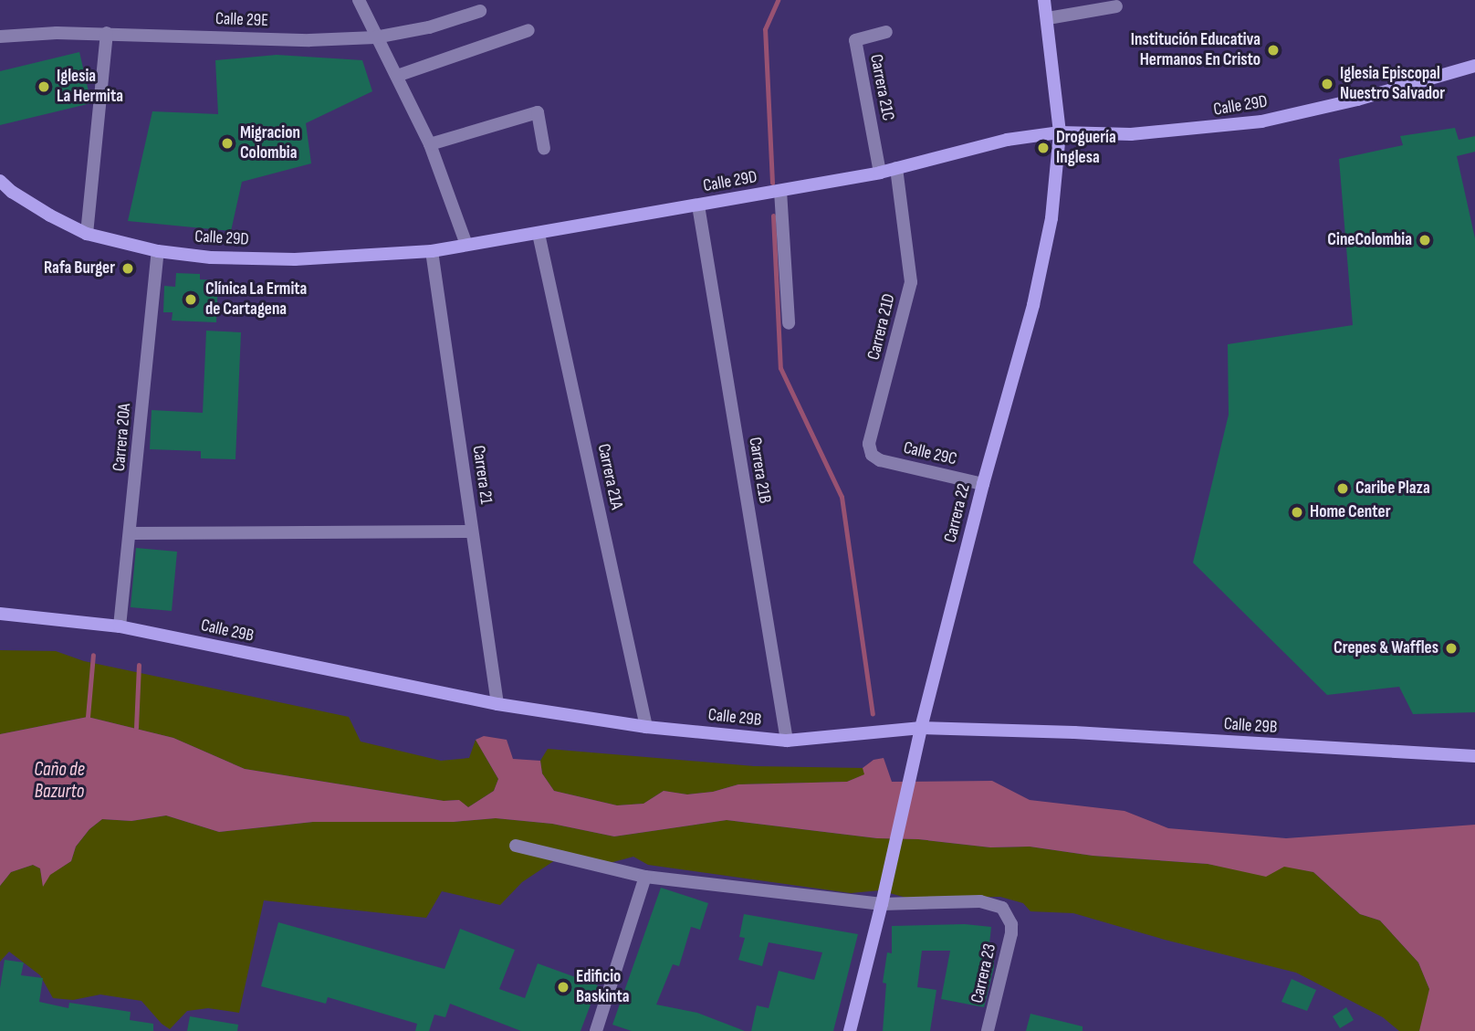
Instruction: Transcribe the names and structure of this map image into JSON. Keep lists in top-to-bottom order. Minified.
{"streets":{"street":["Calle 29E","Carrera 21C","Calle 29D","Carrera 21D","Carrera 20A","Calle 29C","Carrera 21B","Carrera 21","Carrera 21A","Carrera 22","Calle 29B","Carrera 23"]},"crossings":[["Carrera 21C","Calle 29D"],["Calle 29D","Carrera 21D"],["Calle 29D","Carrera 20A"],["Calle 29D","Carrera 21B"],["Calle 29D","Carrera 21"],["Calle 29D","Carrera 21A"],["Calle 29D","Carrera 22"],["Carrera 21D","Calle 29C"],["Carrera 20A","Calle 29B"],["Calle 29C","Carrera 22"],["Carrera 21B","Calle 29B"],["Carrera 21","Calle 29B"],["Carrera 21A","Calle 29B"],["Carrera 22","Calle 29B"],["Carrera 22","Carrera 23"]],"water":["Caño de Bazurto"],"places":["Institución Educativa Hermanos En Cristo","Iglesia Episcopal Nuestro Salvador","Iglesia La Hermita","Migracion Colombia","Droguería Inglesa","CineColombia","Rafa Burger","Clínica La Ermita de Cartagena","Caribe Plaza","Home Center","Crepes & Waffles","Edificio Baskinta"]}
